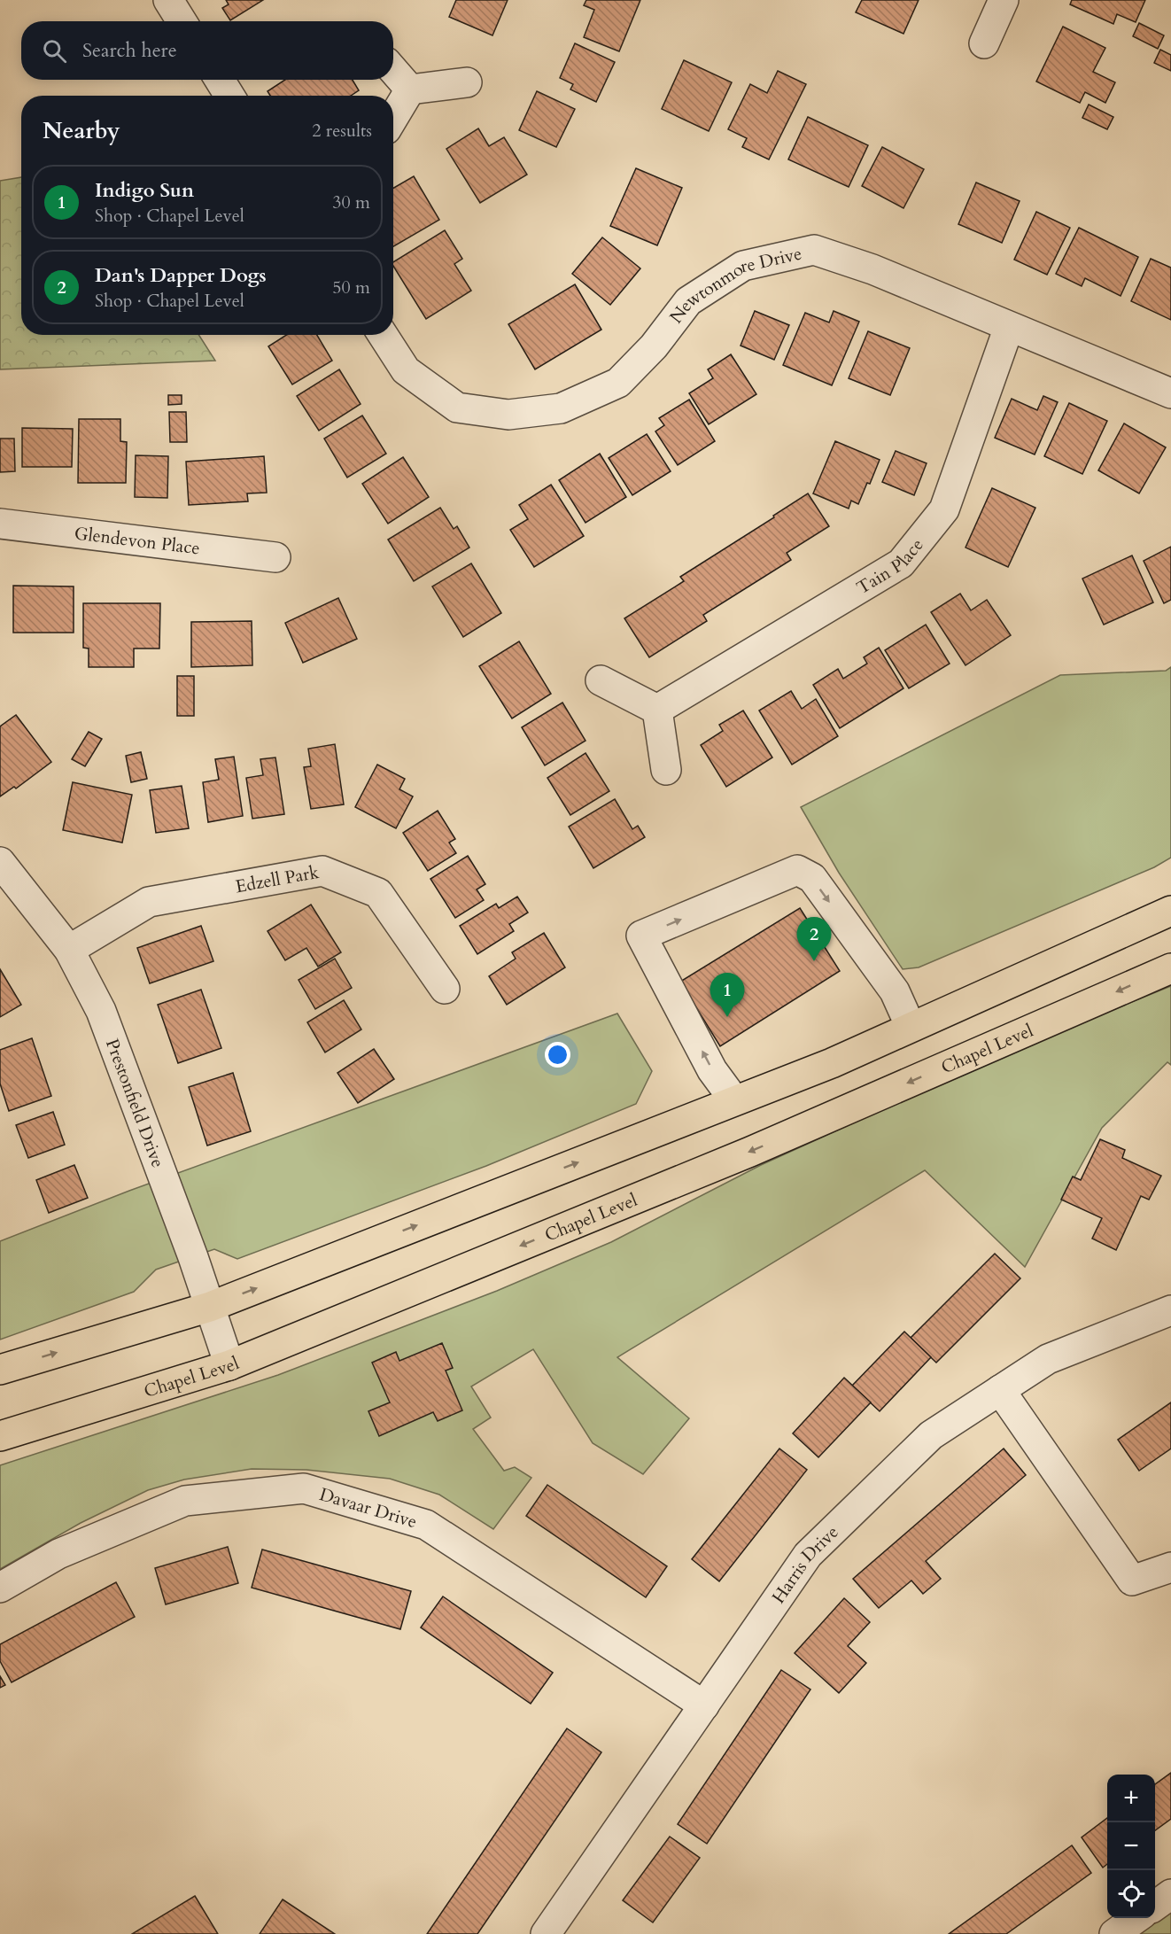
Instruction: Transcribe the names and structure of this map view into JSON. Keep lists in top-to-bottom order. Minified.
{"streets":{"main road":["Chapel Level"],"street":["Newtonmore Drive","Glendevon Place","Tain Place","Edzell Park","Prestonfield Drive","Davaar Drive","Harris Drive"]},"crossings":[["Newtonmore Drive","Tain Place"],["Edzell Park","Prestonfield Drive"],["Chapel Level","Prestonfield Drive"],["Davaar Drive","Harris Drive"]],"page":{"search":"Search here","heading":["Nearby","2 results"],"list":[{"mark":"1","name":"Indigo Sun","note":"Shop · Chapel Level","value":"30 m"},{"mark":"2","name":"Dan's Dapper Dogs","note":"Shop · Chapel Level","value":"50 m"}],"pins":["2","1"],"map_buttons":["+","−"]}}
